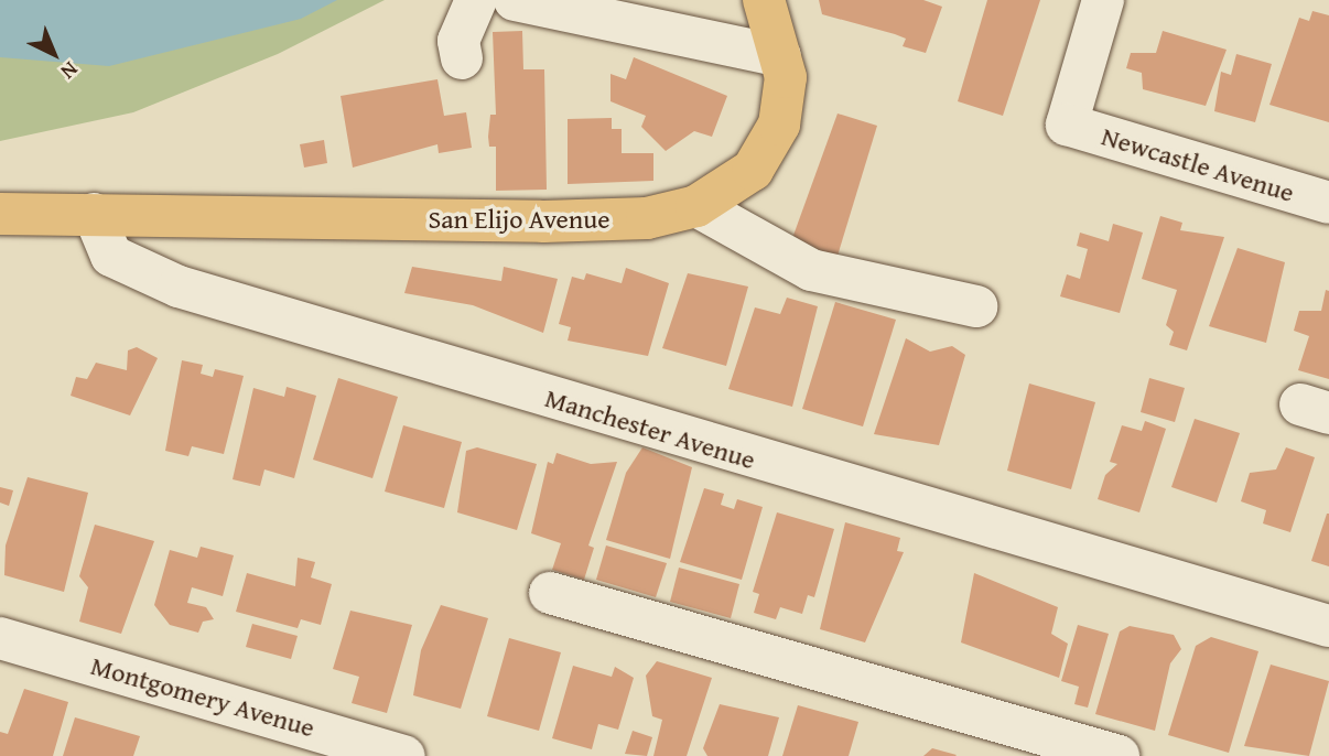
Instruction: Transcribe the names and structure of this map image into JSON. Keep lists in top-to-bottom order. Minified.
{"streets":{"main road":["San Elijo Avenue"],"street":["Newcastle Avenue","Manchester Avenue","Montgomery Avenue"]},"crossings":[["San Elijo Avenue","Manchester Avenue"]],"north":"bottom right"}
